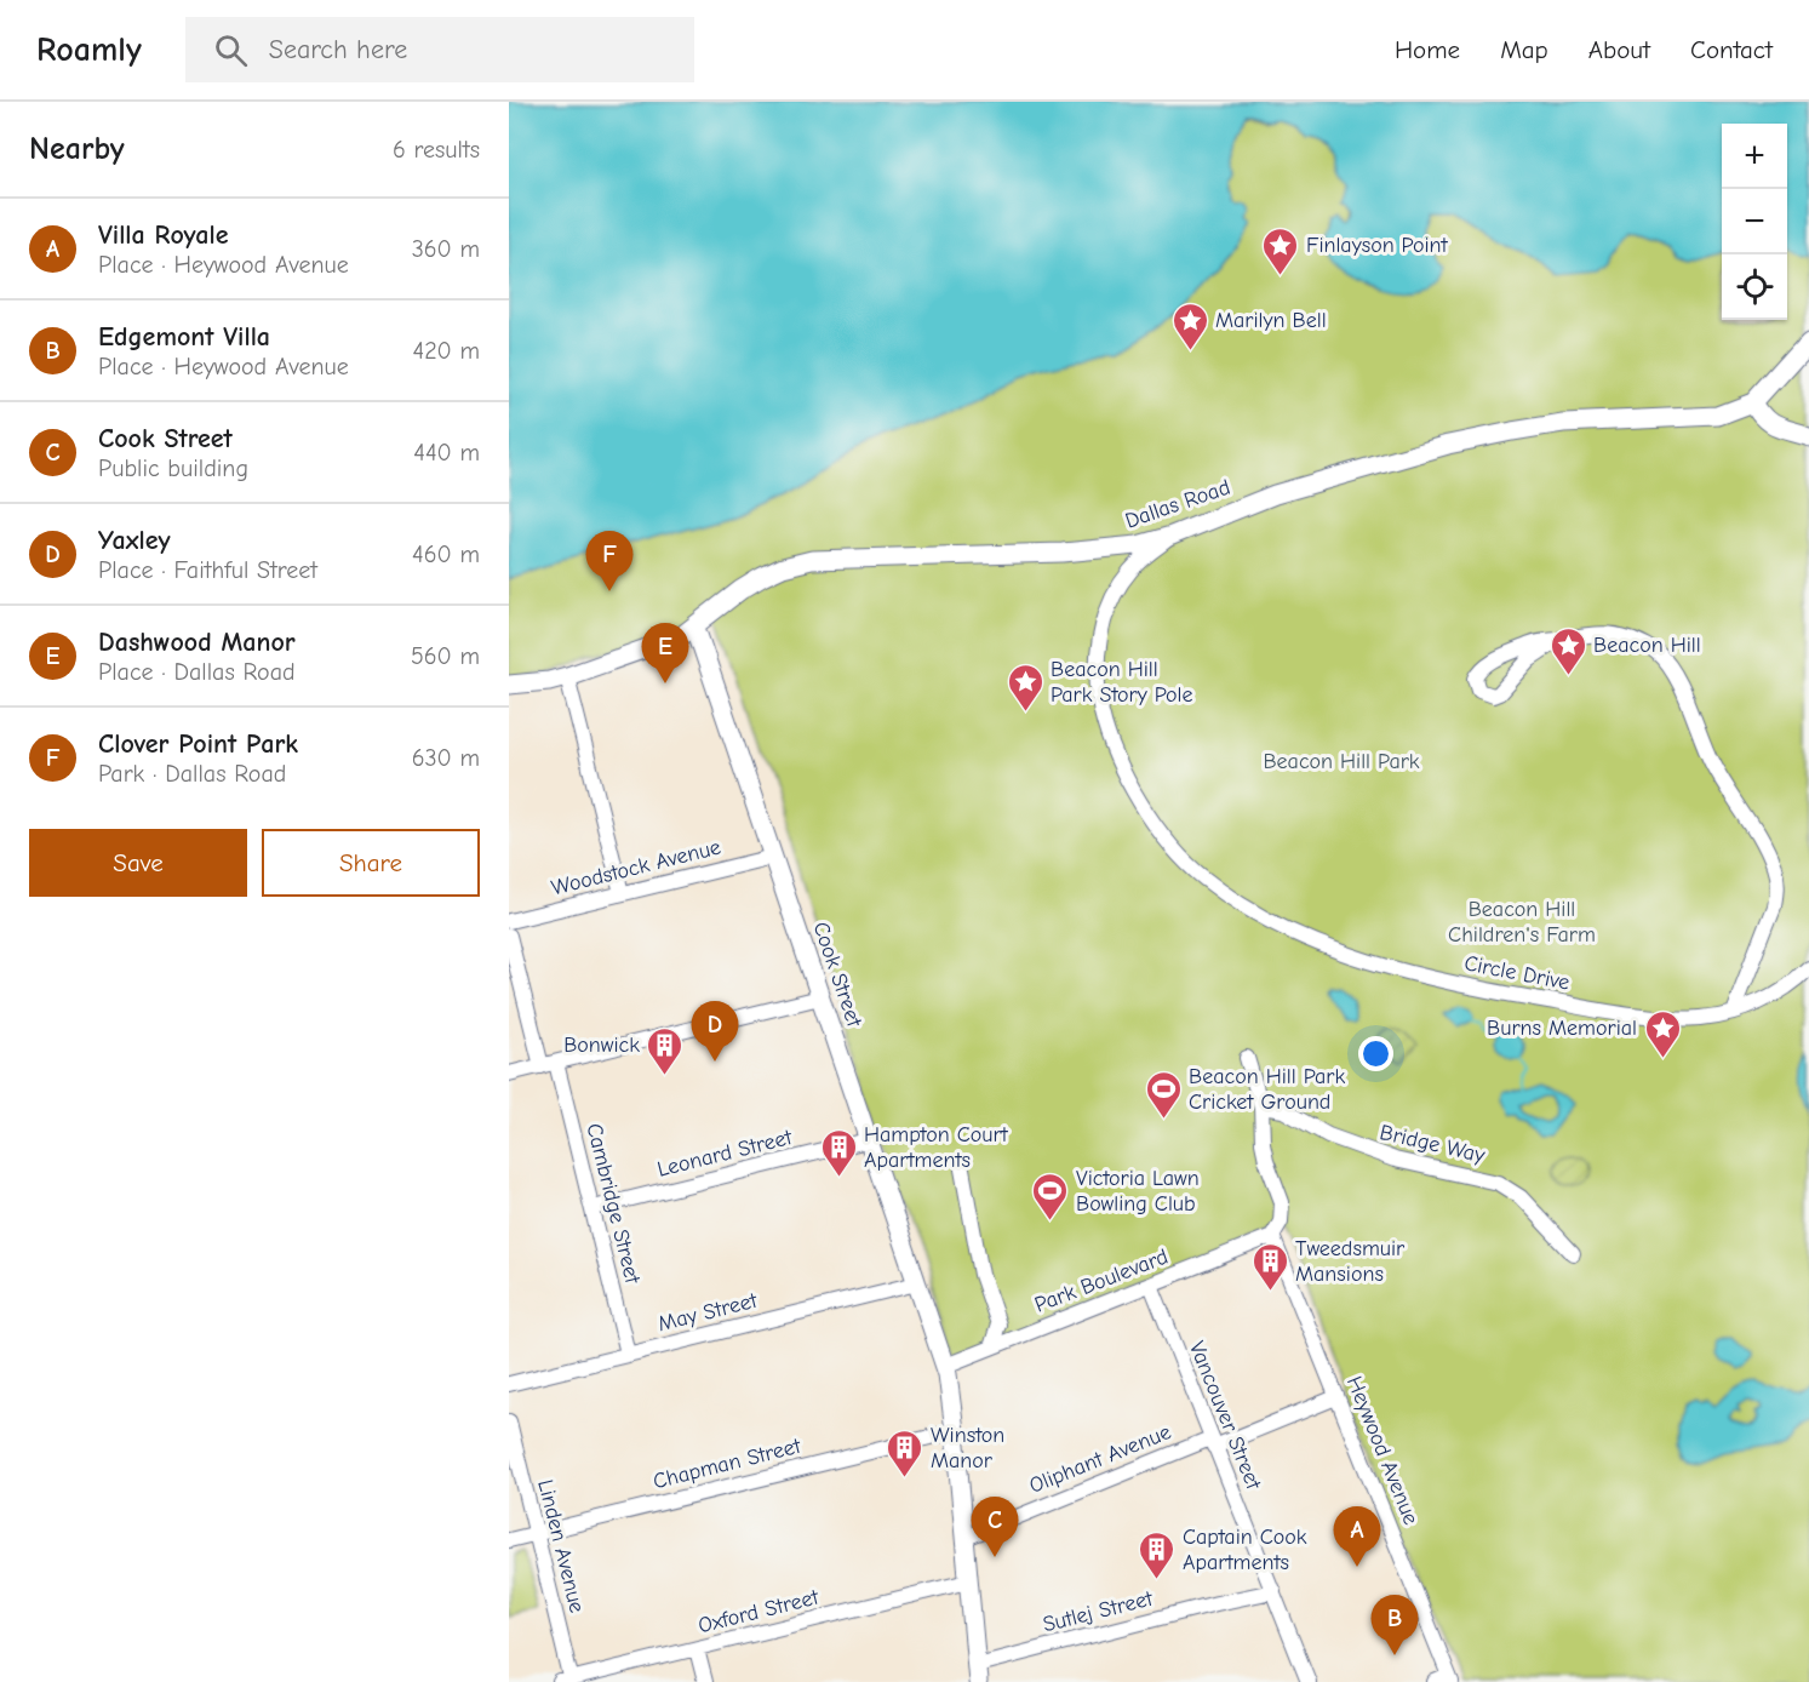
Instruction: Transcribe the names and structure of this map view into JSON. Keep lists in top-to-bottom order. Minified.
{"streets":{"main road":["Dallas Road","Cook Street"],"street":["Woodstock Avenue","Circle Drive","Bridge Way","Leonard Street","Cambridge Street","Park Boulevard","May Street","Vancouver Street","Heywood Avenue","Oliphant Avenue","Chapman Street","Linden Avenue","Oxford Street","Sutlej Street"]},"crossings":[["Dallas Road","Circle Drive"],["Dallas Road","Cook Street"],["Woodstock Avenue","Cook Street"],["Cook Street","Leonard Street"],["Cook Street","Park Boulevard"],["Cook Street","May Street"],["Cook Street","Oliphant Avenue"],["Cook Street","Chapman Street"],["Cook Street","Oxford Street"],["Cook Street","Sutlej Street"],["Leonard Street","Cambridge Street"],["Cambridge Street","May Street"],["Park Boulevard","Vancouver Street"],["Park Boulevard","Heywood Avenue"],["Vancouver Street","Oliphant Avenue"],["Vancouver Street","Sutlej Street"],["Heywood Avenue","Oliphant Avenue"],["Chapman Street","Linden Avenue"],["Linden Avenue","Oxford Street"]],"parks":["Beacon Hill Park","Beacon Hill Children's Farm"],"places":{"place":["Finlayson Point","Marilyn Bell","Beacon Hill","Beacon Hill Park Story Pole","Burns Memorial"],"building":["Bonwick","Hampton Court Apartments","Tweedsmuir Mansions","Winston Manor","Captain Cook Apartments"],"sports":["Beacon Hill Park Cricket Ground","Victoria Lawn Bowling Club"]},"page":{"header":"Roamly","search":"Search here","nav":["Home","Map","About","Contact"],"heading":["Nearby","6 results"],"map_buttons":["+","−"],"list":[{"mark":"A","name":"Villa Royale","note":"Place · Heywood Avenue","value":"360 m"},{"mark":"B","name":"Edgemont Villa","note":"Place · Heywood Avenue","value":"420 m"},{"mark":"C","name":"Cook Street","note":"Public building","value":"440 m"},{"mark":"D","name":"Yaxley","note":"Place · Faithful Street","value":"460 m"},{"mark":"E","name":"Dashwood Manor","note":"Place · Dallas Road","value":"560 m"},{"mark":"F","name":"Clover Point Park","note":"Park · Dallas Road","value":"630 m"}],"pins":["F","E","D","C","A","B"],"buttons":["Save","Share"]}}
